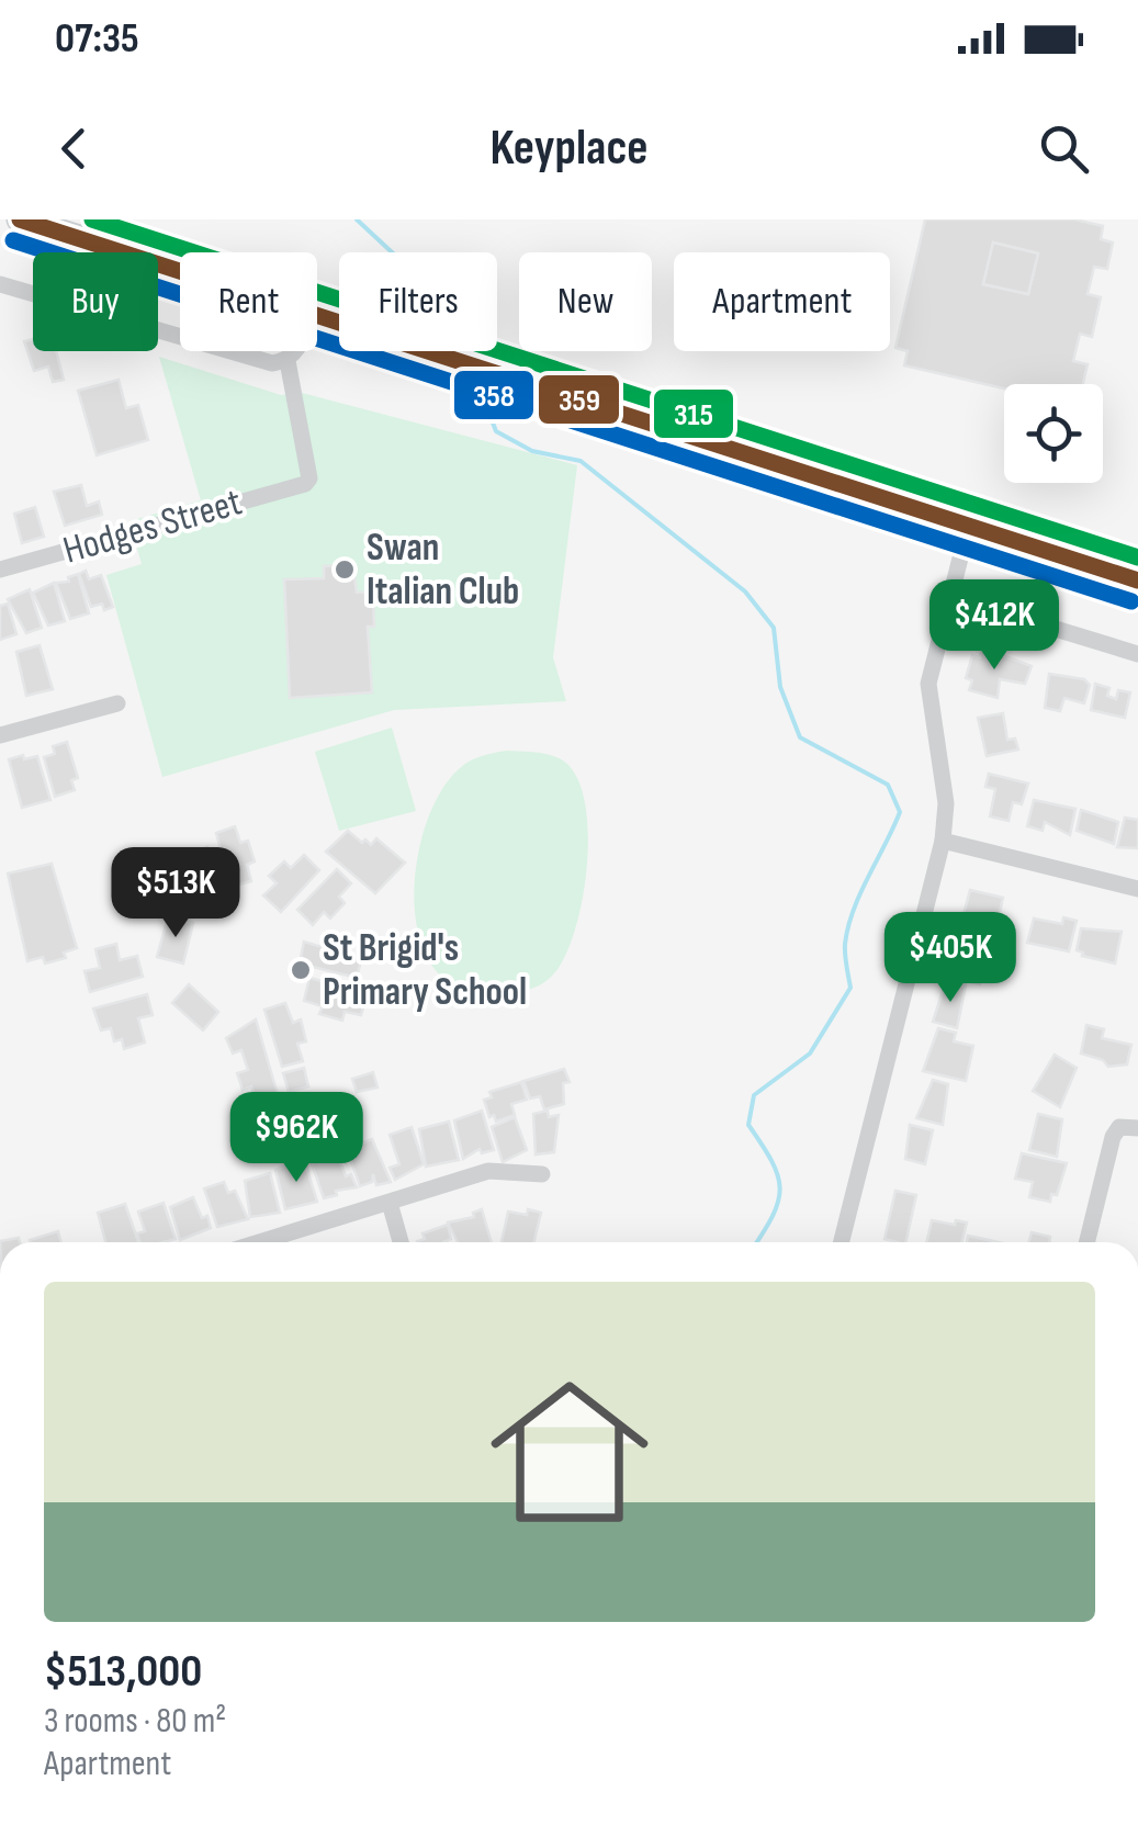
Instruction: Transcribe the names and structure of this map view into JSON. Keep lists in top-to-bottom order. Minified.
{"streets":{"street":["Hodges Street"]},"places":["Swan Italian Club","St Brigid's Primary School"],"lines":["transit line 359","transit line 315","transit line 358"],"page":{"status":"07:35","header":"Keyplace","chip":["Buy","Rent","Filters","New","Apartment"],"price":["$412K","$513K","$405K","$962K"],"list":[{"name":"$513,000","note":"3 rooms · 80 m² · Apartment"}]}}
